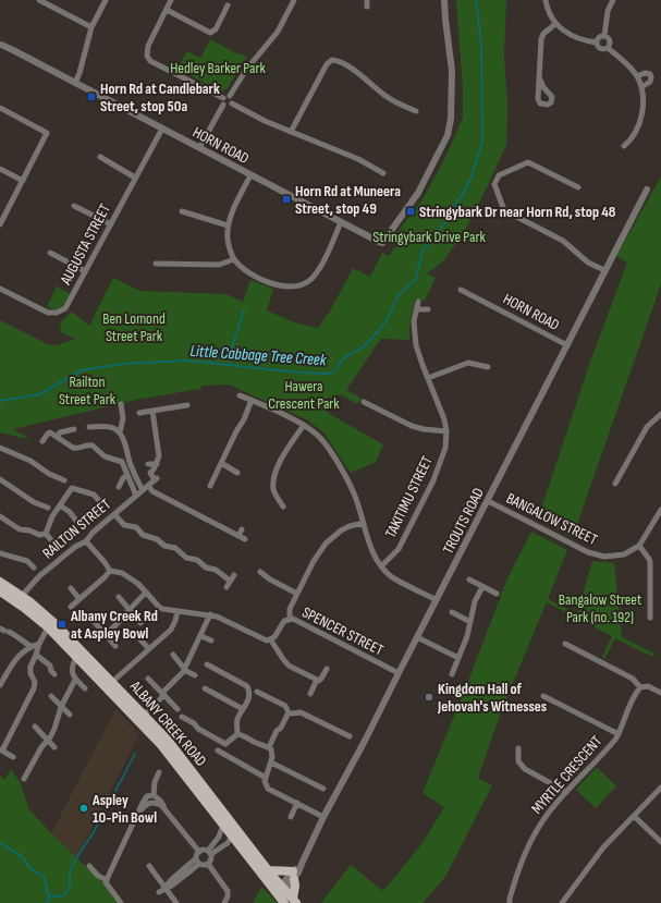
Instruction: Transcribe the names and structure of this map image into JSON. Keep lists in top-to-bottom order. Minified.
{"streets":{"main road":["ALBANY CREEK ROAD"],"street":["HORN ROAD","AUGUSTA STREET","TAKITIMU STREET","BANGALOW STREET","TROUTS ROAD","RAILTON STREET","SPENCER STREET","MYRTLE CRESCENT"]},"crossings":[["HORN ROAD","AUGUSTA STREET"],["HORN ROAD","TROUTS ROAD"],["BANGALOW STREET","TROUTS ROAD"],["TROUTS ROAD","SPENCER STREET"],["TROUTS ROAD","ALBANY CREEK ROAD"],["RAILTON STREET","ALBANY CREEK ROAD"]],"water":["Little Cabbage Tree Creek"],"parks":["Hedley Barker Park","Stringybark Drive Park","Ben Lomond Street Park","Railton Street Park","Hawera Crescent Park","Bangalow Street Park (no. 192)"],"places":{"transit":["Horn Rd at Candlebark Street, stop 50a","Horn Rd at Muneera Street, stop 49","Stringybark Dr near Horn Rd, stop 48","Albany Creek Rd at Aspley Bowl"],"other":["Kingdom Hall of Jehovah's Witnesses","Aspley 10-Pin Bowl"]}}
